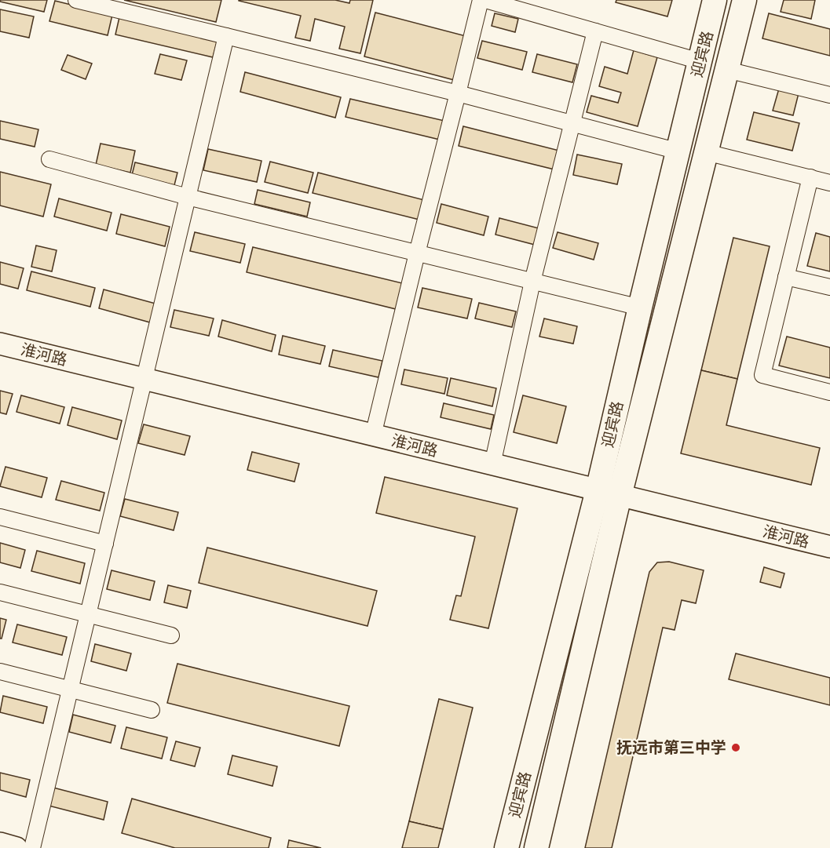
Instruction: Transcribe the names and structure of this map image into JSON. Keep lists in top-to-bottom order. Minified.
{"streets":{"main road":["迎宾路"],"street":["淮河路"]},"crossings":[["迎宾路","淮河路"]],"places":["抚远市第三中学"]}
